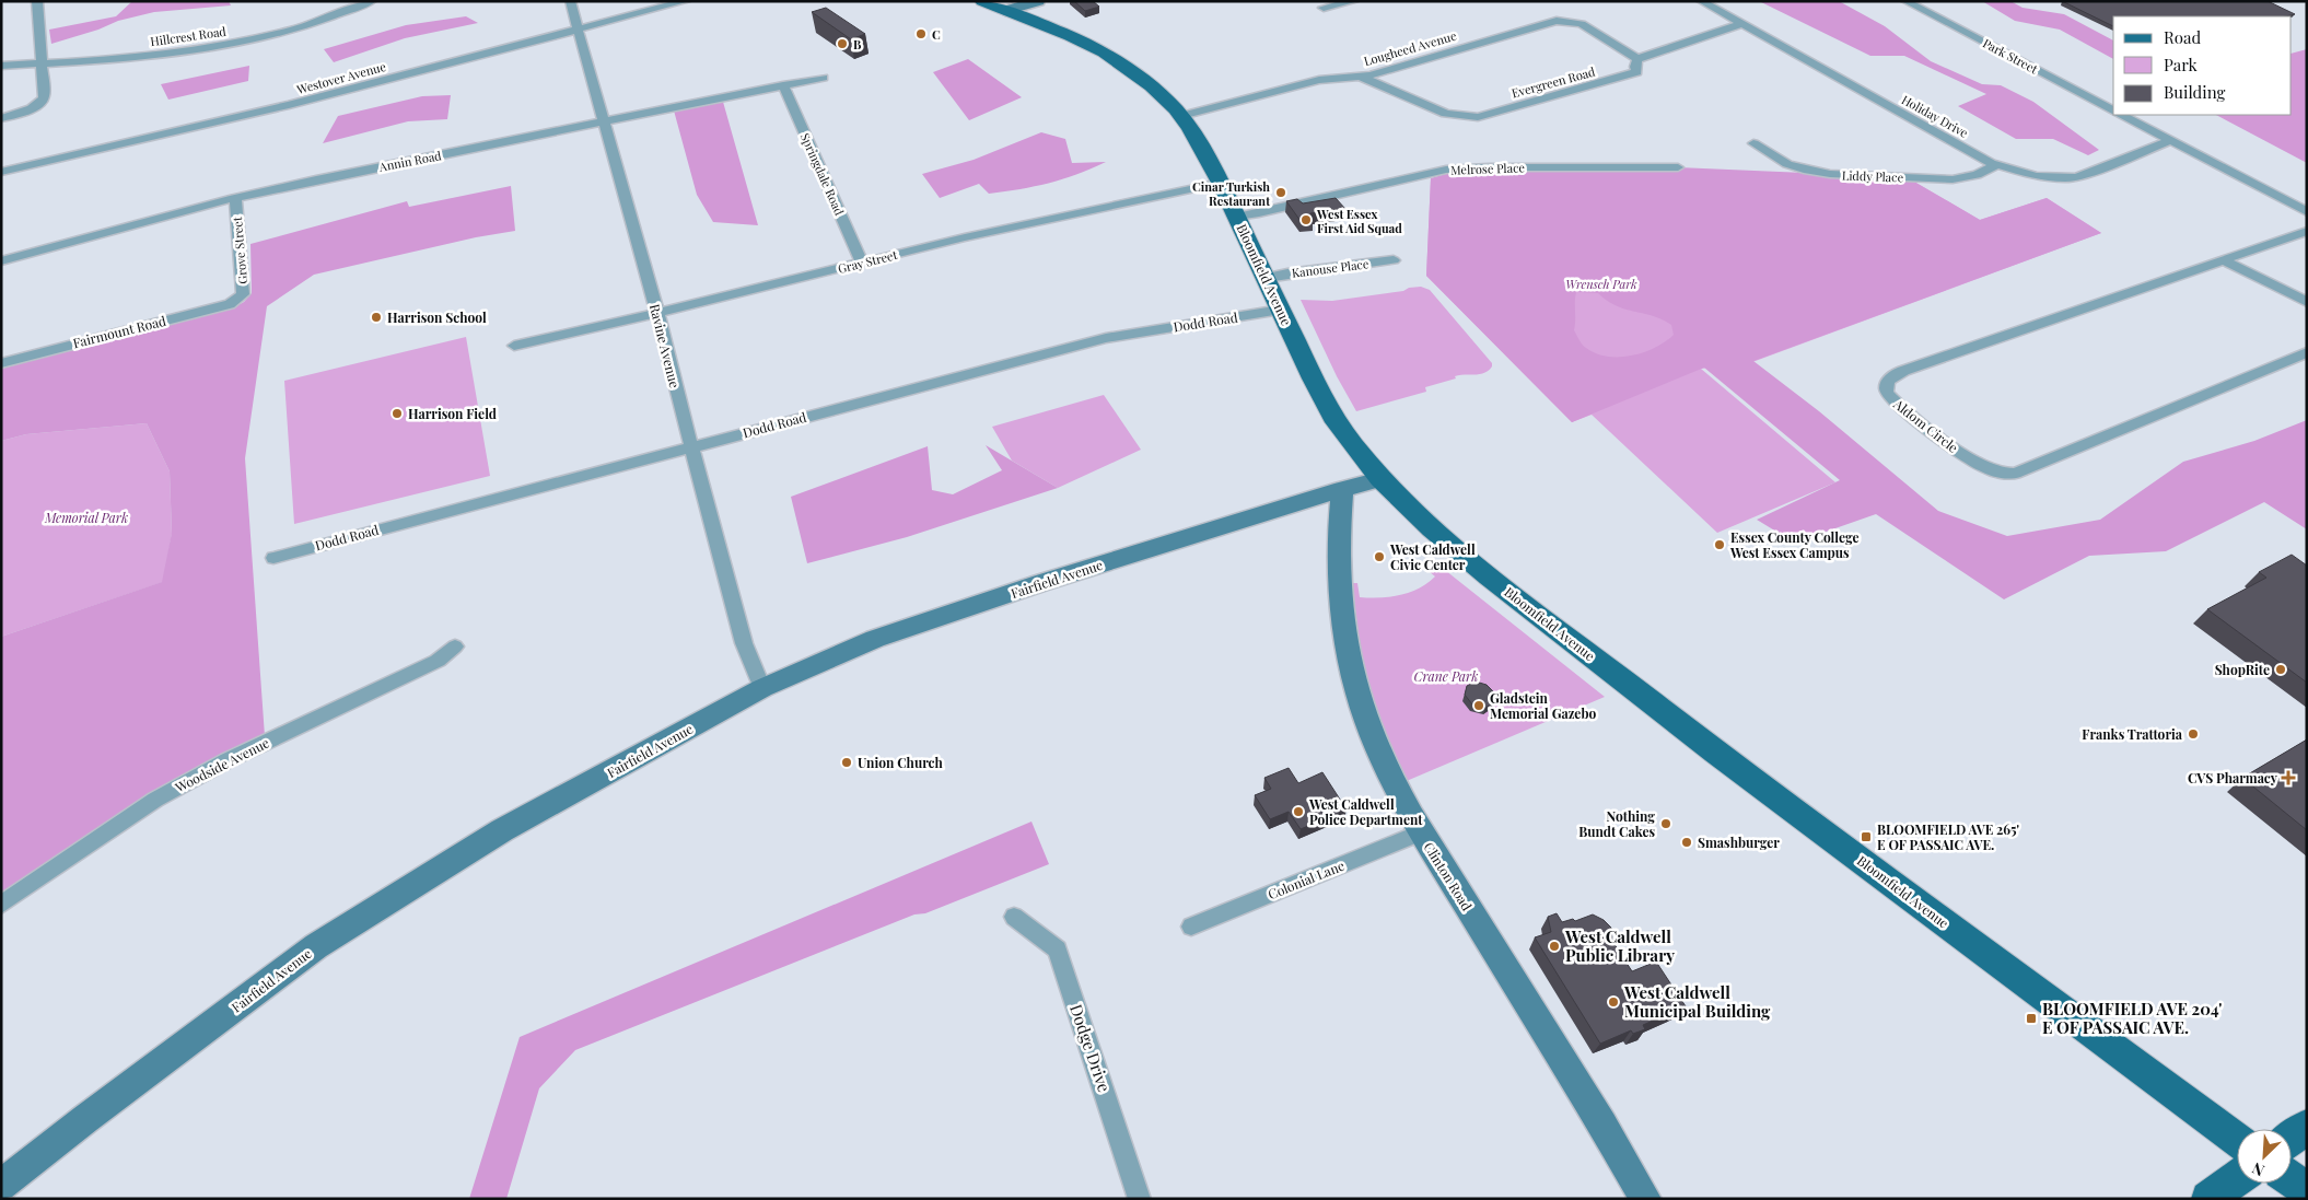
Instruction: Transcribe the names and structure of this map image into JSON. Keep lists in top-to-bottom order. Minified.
{"streets":{"main road":["Bloomfield Avenue"],"street":["Hillcrest Road","Lougheed Avenue","Park Street","Westover Avenue","Evergreen Road","Holiday Drive","Annin Road","Melrose Place","Springdale Road","Liddy Place","Grove Street","Gray Street","Kanouse Place","Dodd Road","Fairmount Road","Ravine Avenue","Aldom Circle","Fairfield Avenue","Woodside Avenue","Clinton Road","Colonial Lane","Dodge Drive"]},"crossings":[["Lougheed Avenue","Evergreen Road"],["Lougheed Avenue","Bloomfield Avenue"],["Westover Avenue","Ravine Avenue"],["Holiday Drive","Liddy Place"],["Annin Road","Springdale Road"],["Annin Road","Grove Street"],["Annin Road","Ravine Avenue"],["Melrose Place","Bloomfield Avenue"],["Springdale Road","Gray Street"],["Grove Street","Fairmount Road"],["Gray Street","Bloomfield Avenue"],["Gray Street","Ravine Avenue"],["Kanouse Place","Bloomfield Avenue"],["Bloomfield Avenue","Dodd Road"],["Bloomfield Avenue","Fairfield Avenue"],["Dodd Road","Ravine Avenue"],["Ravine Avenue","Fairfield Avenue"],["Fairfield Avenue","Clinton Road"],["Clinton Road","Colonial Lane"]],"parks":["Wrensch Park","Memorial Park","Crane Park"],"places":{"other":["C","B","Cinar Turkish Restaurant","West Essex First Aid Squad","Harrison School","Harrison Field","Essex County College West Essex Campus","West Caldwell Civic Center","ShopRite","Gladstein Memorial Gazebo","Franks Trattoria","Union Church","West Caldwell Police Department","Nothing Bundt Cakes","Smashburger","West Caldwell Public Library","West Caldwell Municipal Building"],"health":["CVS Pharmacy"],"transit":["BLOOMFIELD AVE 265' E OF PASSAIC AVE.","BLOOMFIELD AVE 204' E OF PASSAIC AVE."]},"legend":["Road","Park","Building"],"north":"bottom left"}
